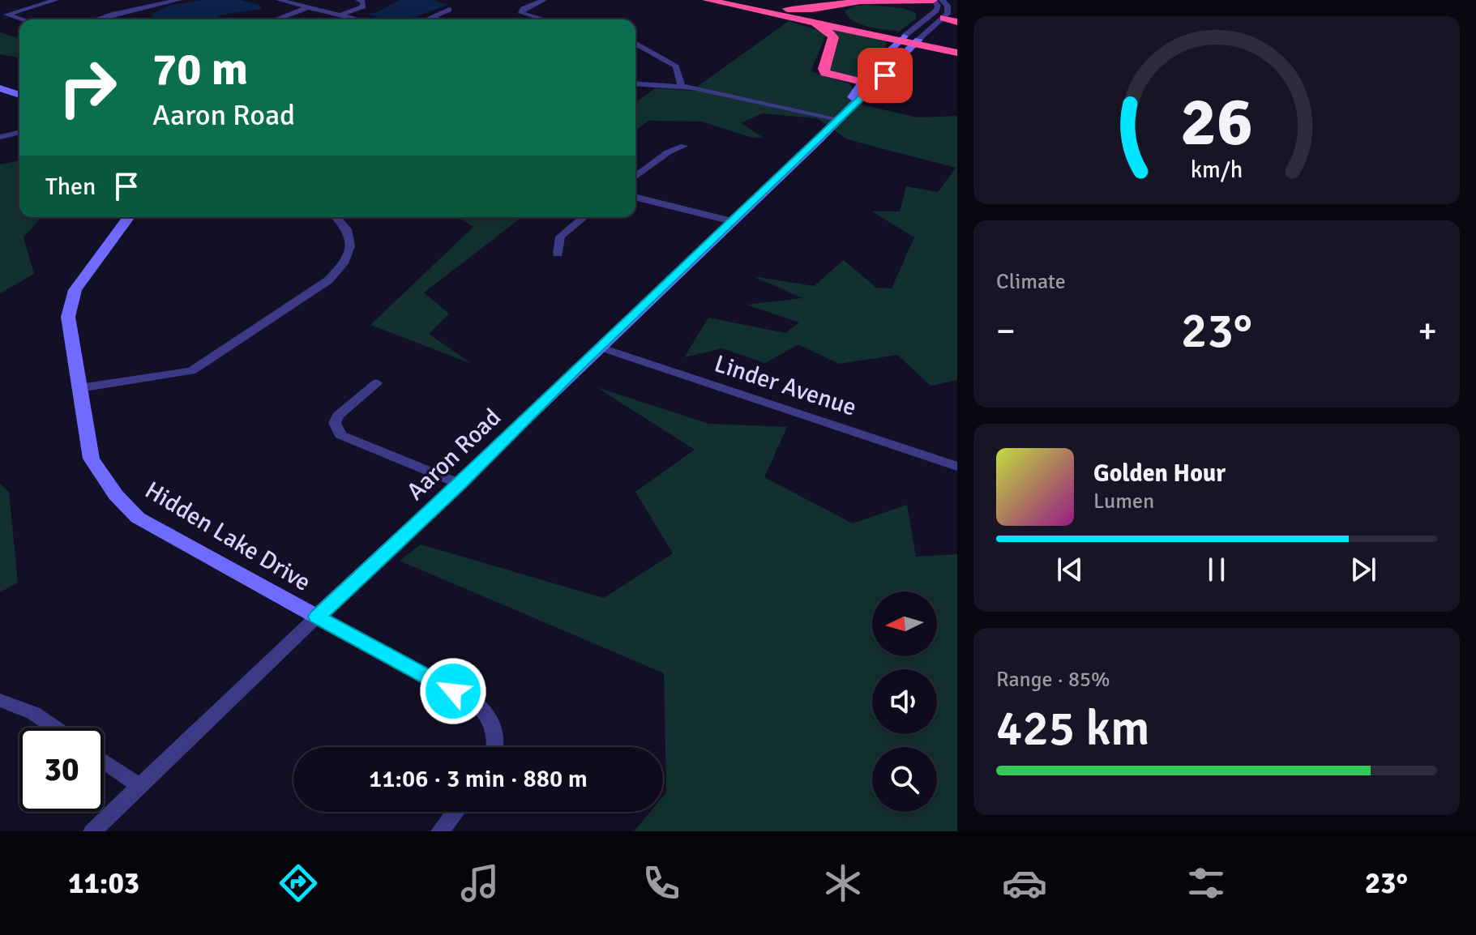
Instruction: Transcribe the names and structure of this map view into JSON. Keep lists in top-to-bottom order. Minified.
{"streets":{"street":["Linder Avenue","Aaron Road","Hidden Lake Drive"]},"crossings":[["Linder Avenue","Aaron Road"],["Aaron Road","Hidden Lake Drive"]],"north":"left","page":{"turn":["70 m","Aaron Road"],"then":"Then","tile":["Climate",["Range · 85%","425 km"]],"heat":["−","23°","+"],"song":["Golden Hour","Lumen"],"limit":"30","trip":"11:06 · 3 min · 880 m","tabs":["11:03","23°"],"gauge":["26","km/h"]}}
